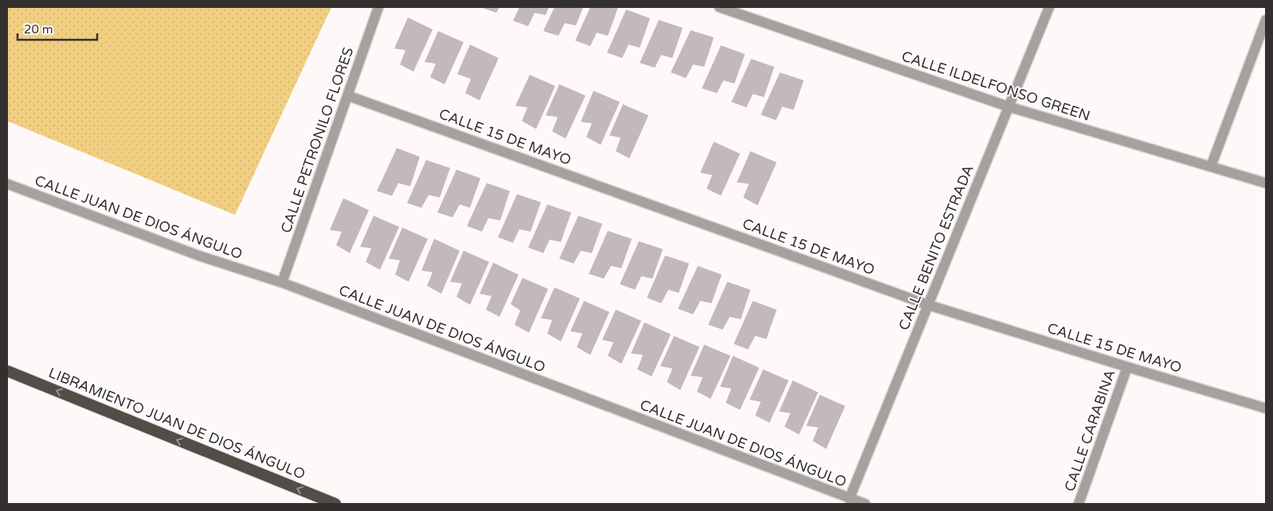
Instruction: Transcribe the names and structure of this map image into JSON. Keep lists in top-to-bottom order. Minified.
{"streets":{"highway":["LIBRAMIENTO JUAN DE DIOS ÁNGULO"],"street":["CALLE ILDELFONSO GREEN","CALLE 15 DE MAYO","CALLE PETRONILO FLORES","CALLE JUAN DE DIOS ÁNGULO","CALLE BENITO ESTRADA","CALLE CARABINA"]},"crossings":[["CALLE ILDELFONSO GREEN","CALLE BENITO ESTRADA"],["CALLE 15 DE MAYO","CALLE PETRONILO FLORES"],["CALLE 15 DE MAYO","CALLE BENITO ESTRADA"],["CALLE 15 DE MAYO","CALLE CARABINA"],["CALLE PETRONILO FLORES","CALLE JUAN DE DIOS ÁNGULO"],["CALLE JUAN DE DIOS ÁNGULO","CALLE BENITO ESTRADA"]],"one_way":["LIBRAMIENTO JUAN DE DIOS ÁNGULO"],"scale_bar":"20 m"}
